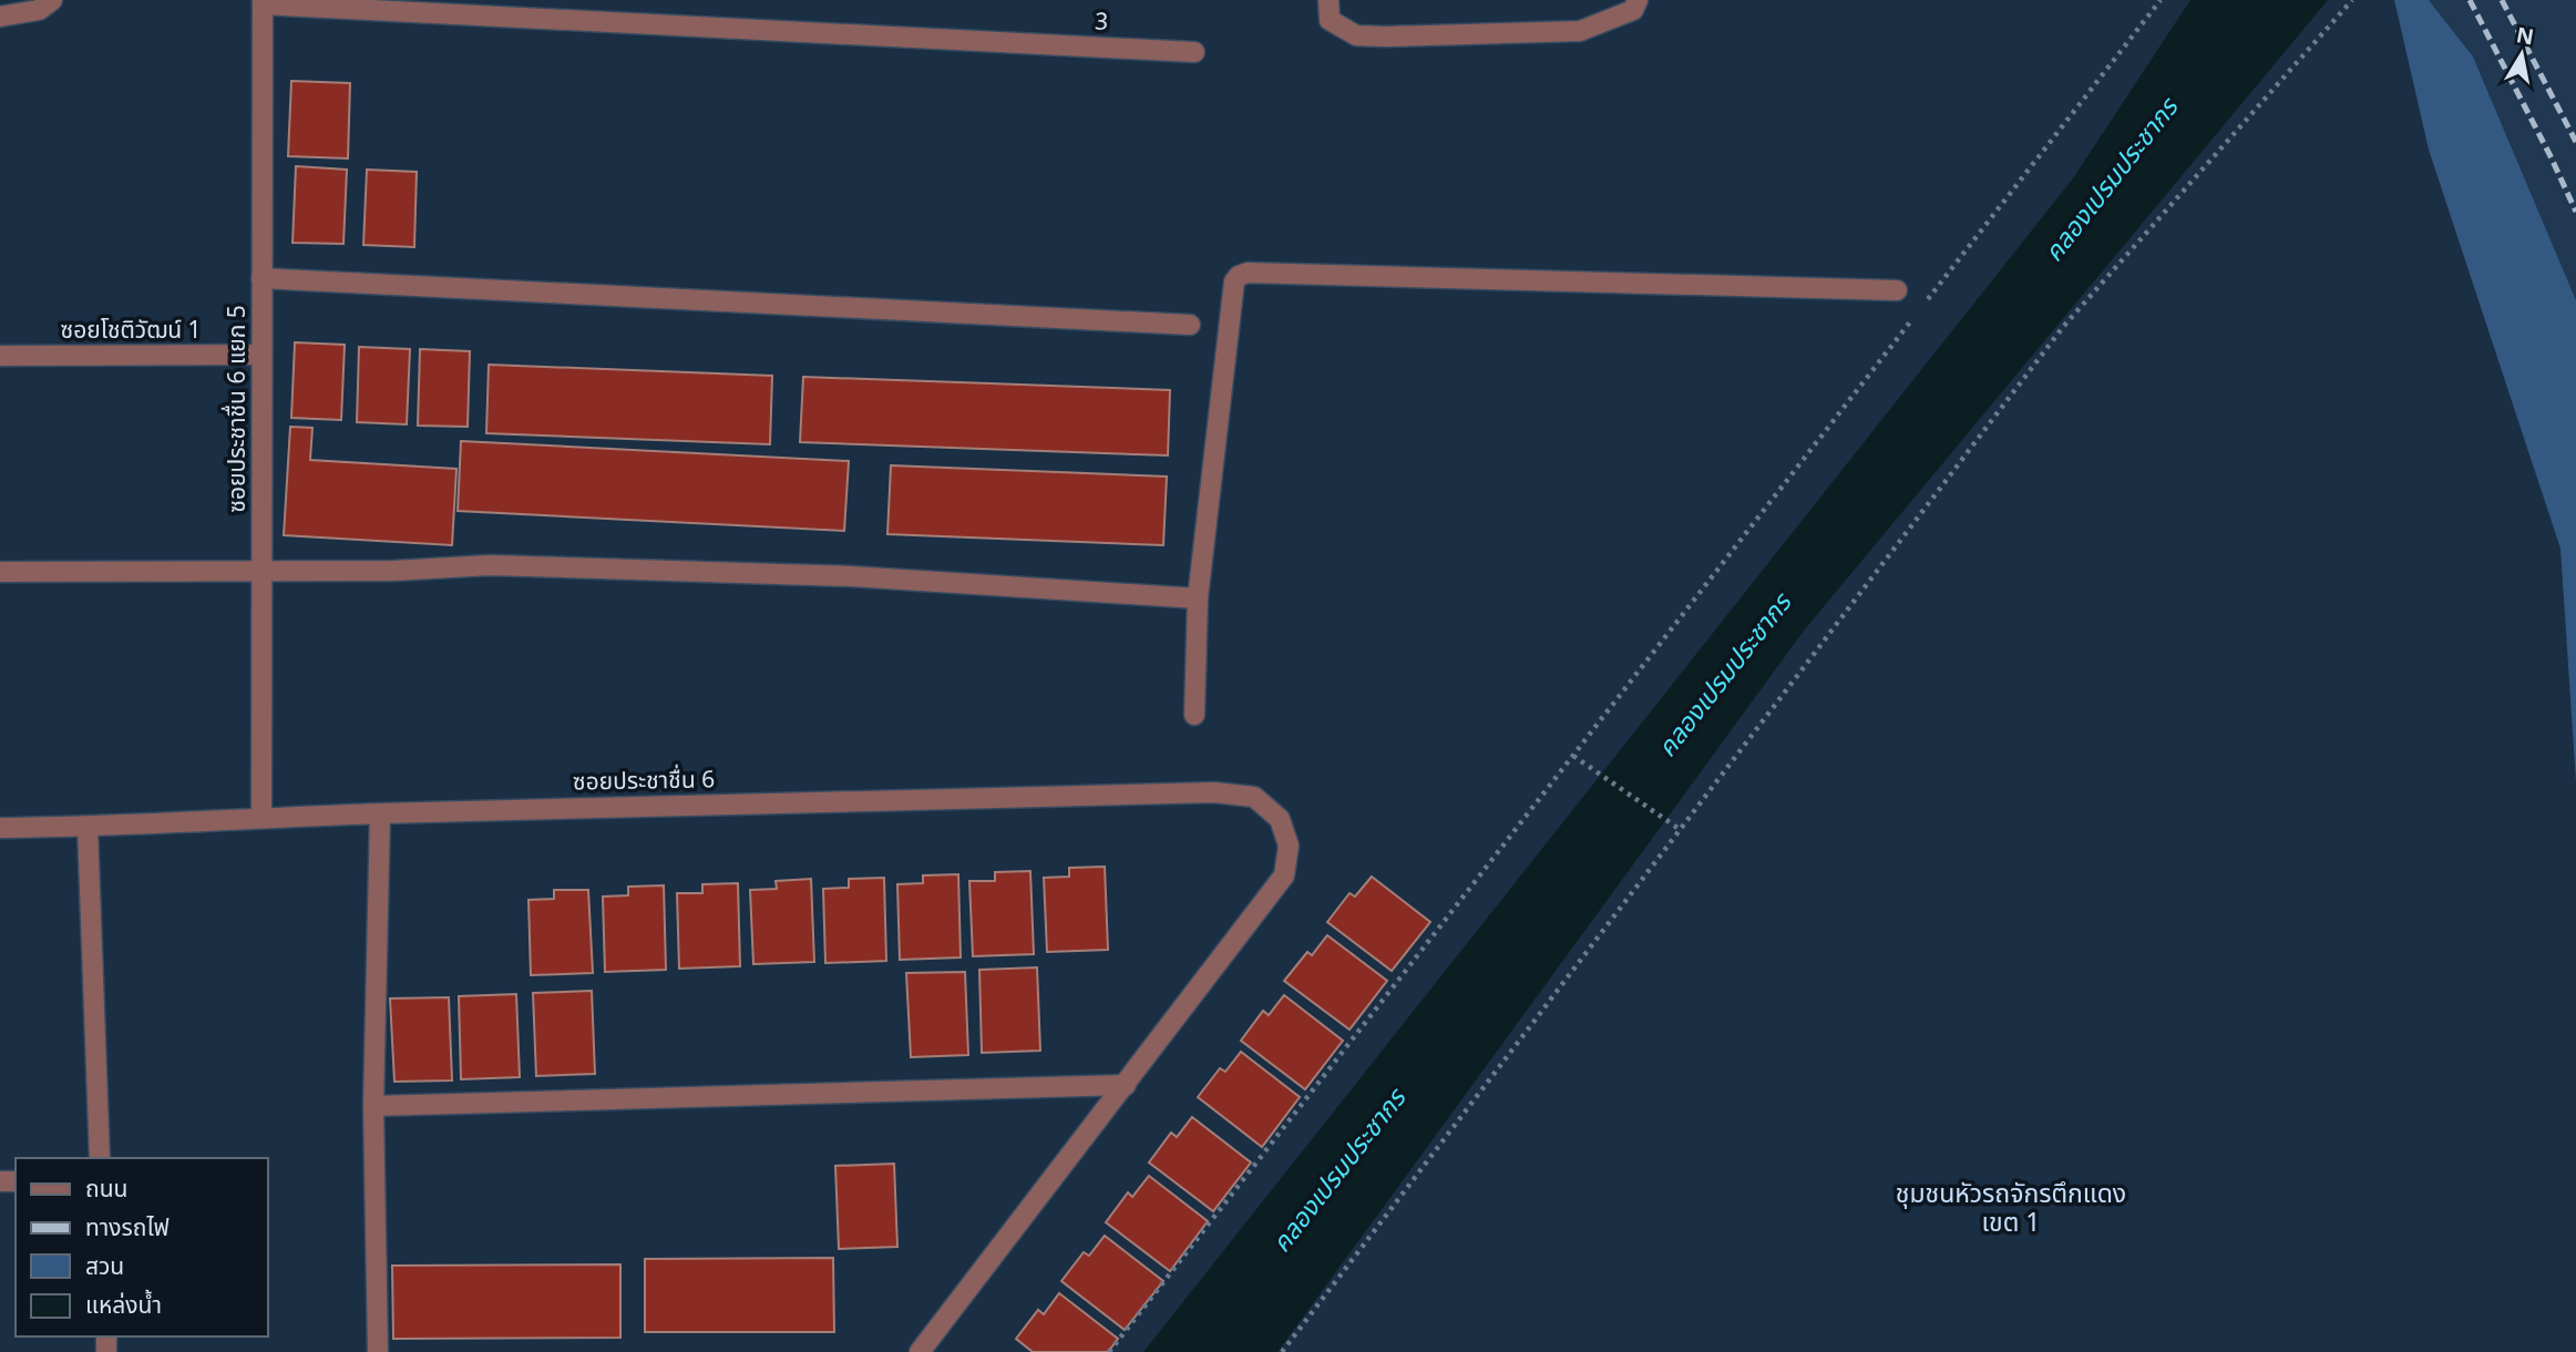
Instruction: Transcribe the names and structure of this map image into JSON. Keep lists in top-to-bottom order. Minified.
{"streets":{"street":["3","ซอยโชติวัฒน์ 1","ซอยประชาชื่น 6 แยก 5","ซอยประชาชื่น 6"]},"crossings":[["3","ซอยประชาชื่น 6 แยก 5"],["ซอยโชติวัฒน์ 1","ซอยประชาชื่น 6 แยก 5"],["ซอยประชาชื่น 6 แยก 5","ซอยประชาชื่น 6"]],"districts":["ชุมชนหัวรถจักรตึกแดง เขต 1"],"water":["คลองเปรมประชากร"],"legend":["ถนน","ทางรถไฟ","สวน","แหล่งน้ำ"],"north":"top"}
